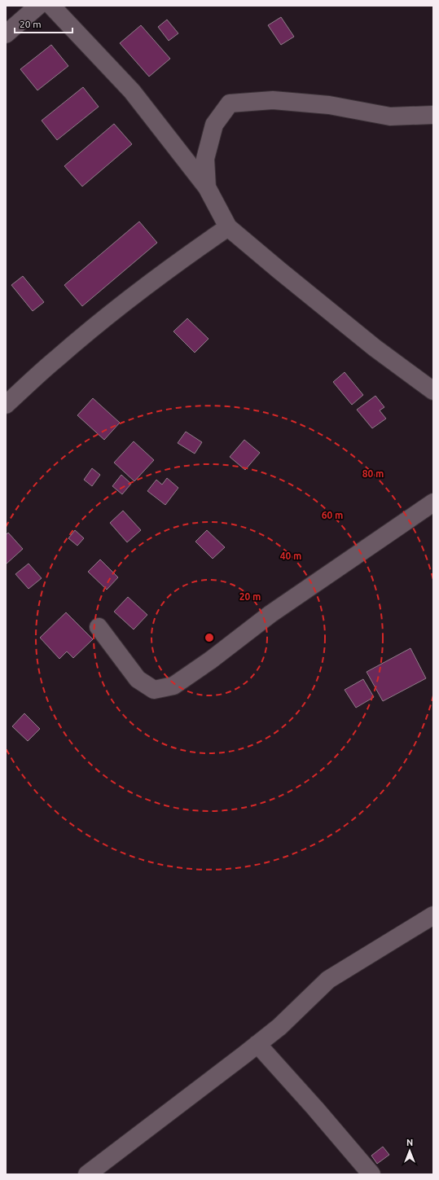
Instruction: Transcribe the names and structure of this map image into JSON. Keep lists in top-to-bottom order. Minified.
{"scale_bar":"20 m","north":"top","rings":["80 m","60 m","40 m","20 m"]}
